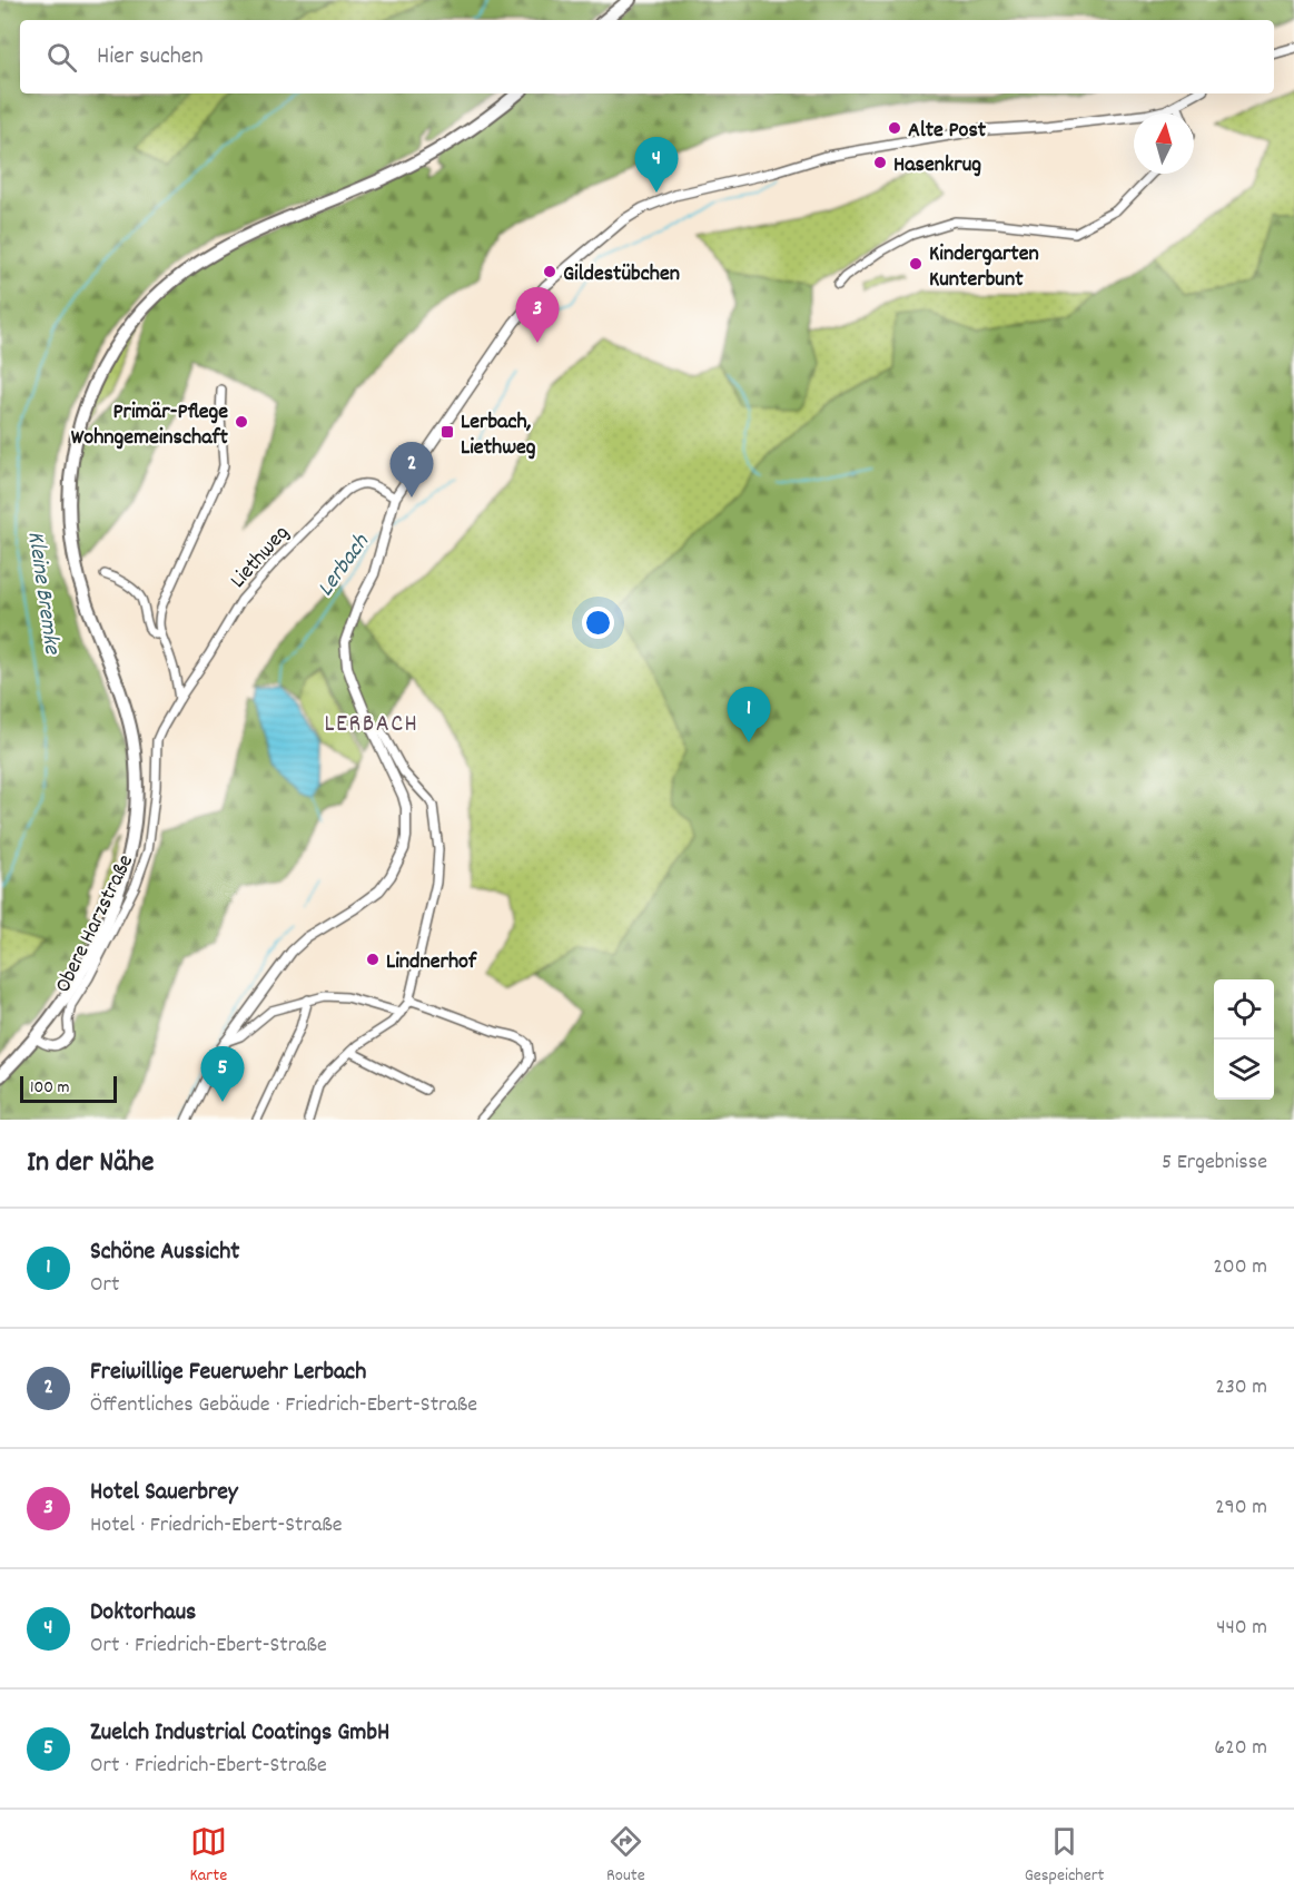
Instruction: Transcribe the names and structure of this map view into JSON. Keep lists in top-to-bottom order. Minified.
{"streets":{"street":["Liethweg","Obere Harzstraße"]},"crossings":[["Liethweg","Obere Harzstraße"]],"districts":["LERBACH"],"water":["Lerbach","Kleine Bremke"],"places":{"other":["Alte Post","Hasenkrug","Kindergarten Kunterbunt","Gildestübchen","Primär-Pflege Wohngemeinschaft","Lindnerhof"],"transit":["Lerbach, Liethweg"]},"scale_bar":"100 m","north":"top","page":{"search":"Hier suchen","pins":["4","3","2","1","5"],"scale":"100 m","heading":["In der Nähe","5 Ergebnisse"],"list":[{"mark":"1","name":"Schöne Aussicht","note":"Ort","value":"200 m"},{"mark":"2","name":"Freiwillige Feuerwehr Lerbach","note":"Öffentliches Gebäude · Friedrich-Ebert-Straße","value":"230 m"},{"mark":"3","name":"Hotel Sauerbrey","note":"Hotel · Friedrich-Ebert-Straße","value":"290 m"},{"mark":"4","name":"Doktorhaus","note":"Ort · Friedrich-Ebert-Straße","value":"440 m"},{"mark":"5","name":"Zuelch Industrial Coatings GmbH","note":"Ort · Friedrich-Ebert-Straße","value":"620 m"}],"nav":["Karte","Route","Gespeichert"]}}
